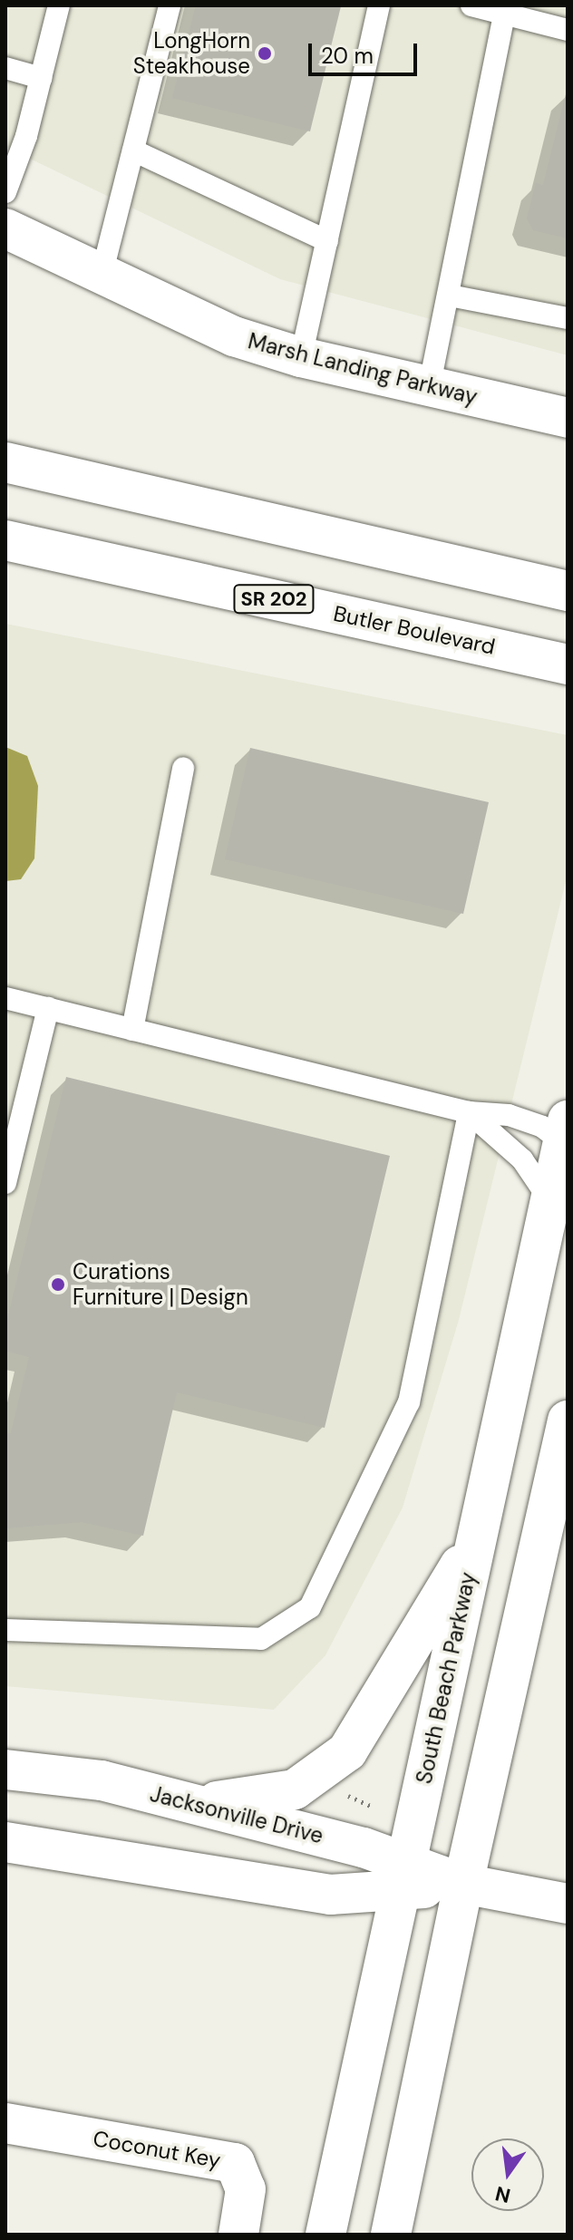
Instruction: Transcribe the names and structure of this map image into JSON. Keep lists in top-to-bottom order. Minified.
{"streets":{"main road":["Marsh Landing Parkway","SR 202","Butler Boulevard","South Beach Parkway","Jacksonville Drive","Coconut Key"]},"crossings":[["South Beach Parkway","Jacksonville Drive"]],"places":["LongHorn Steakhouse","Curations Furniture | Design"],"scale_bar":"20 m","north":"bottom"}
